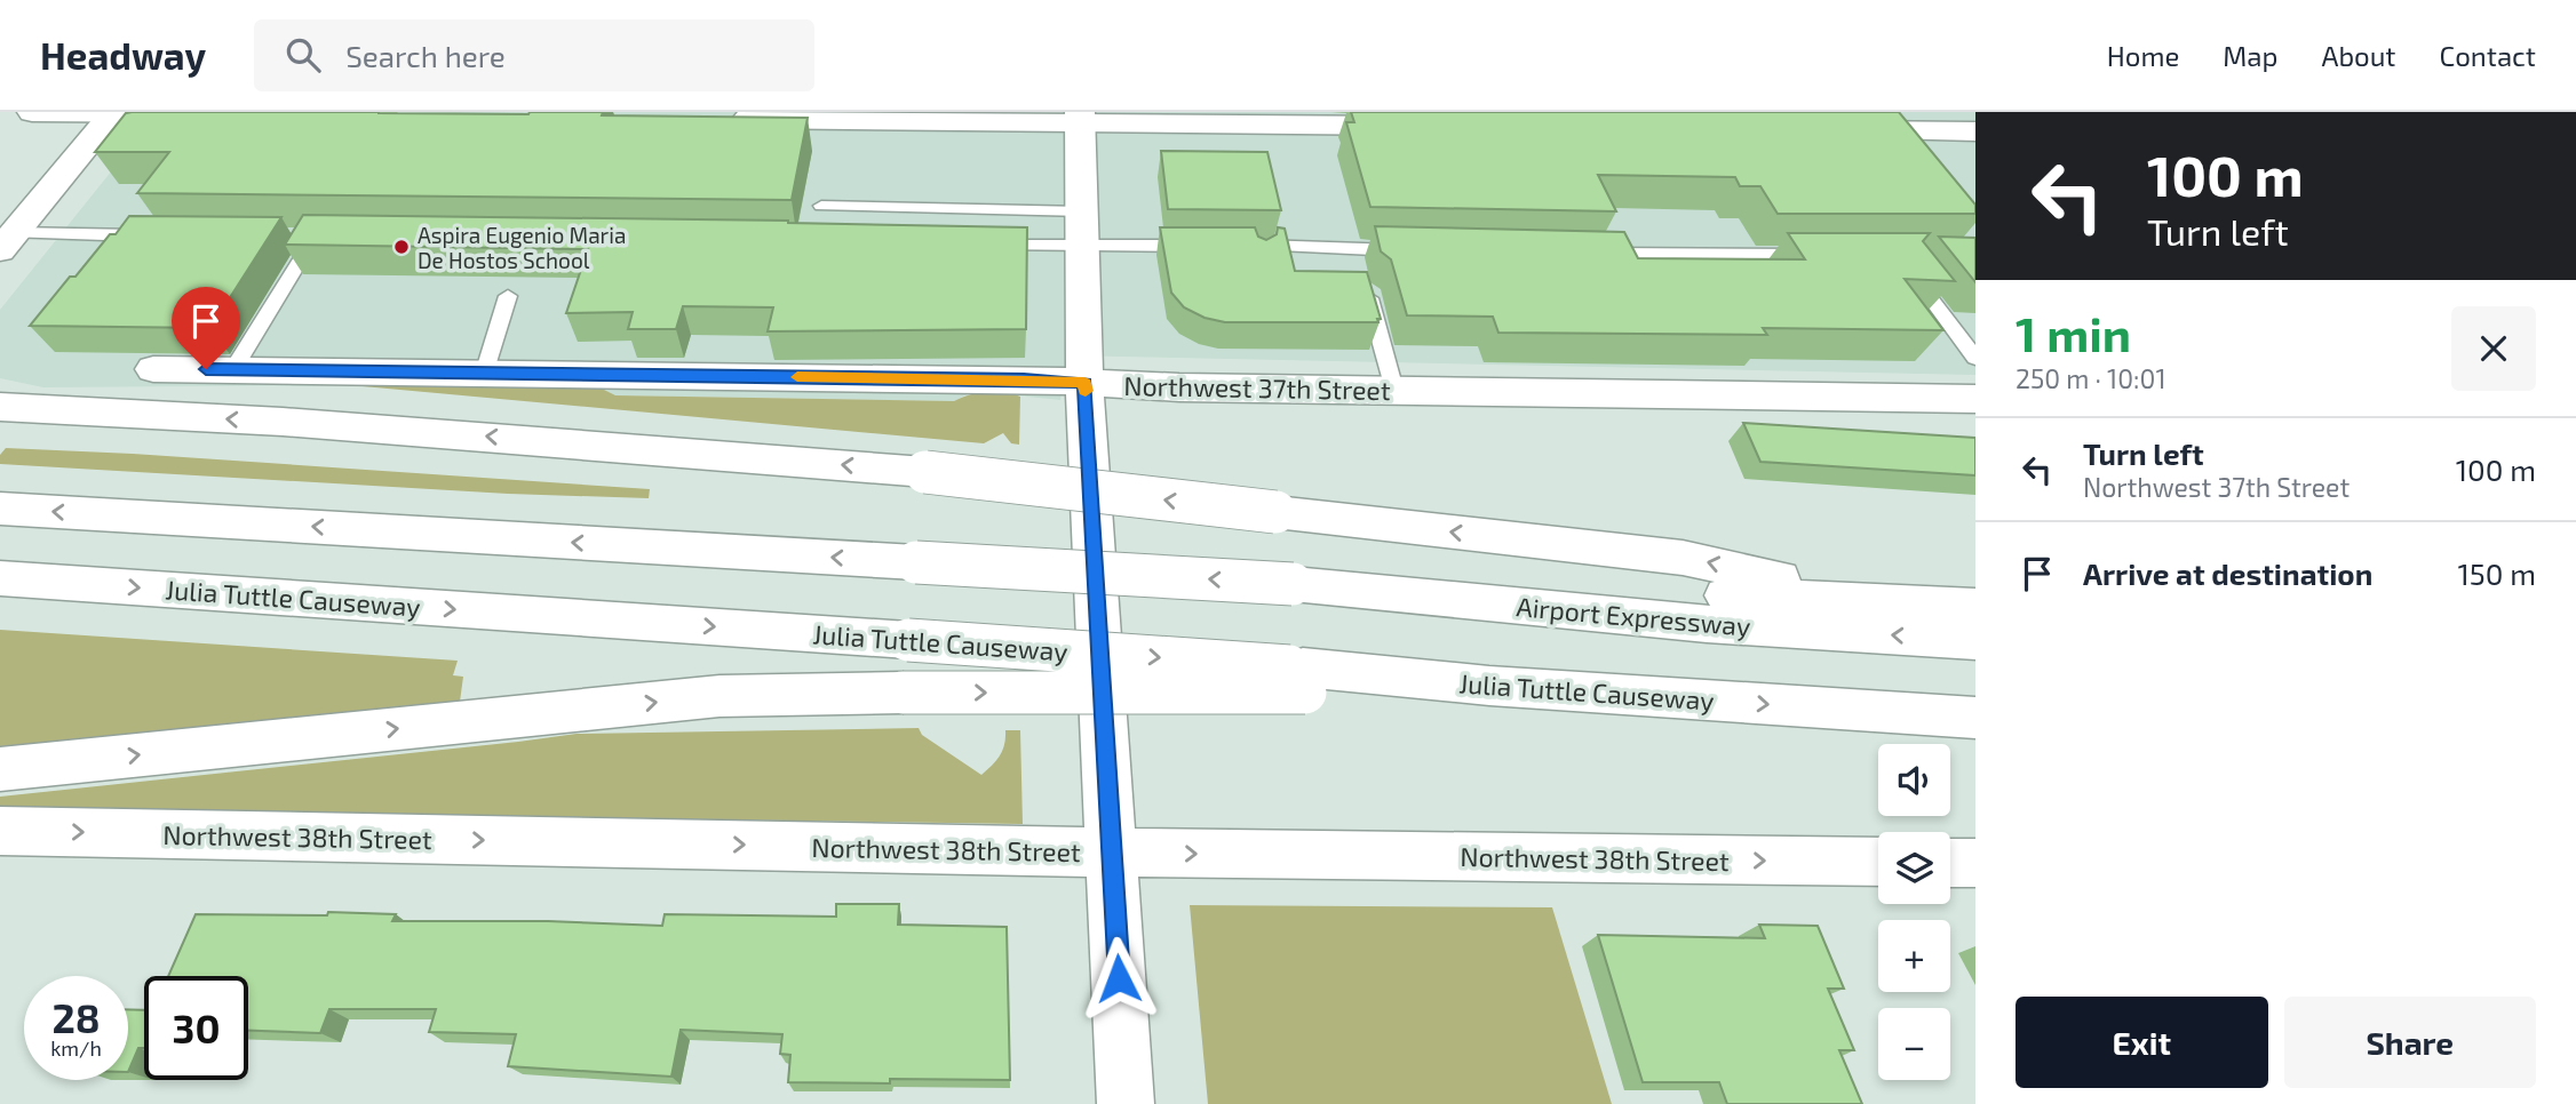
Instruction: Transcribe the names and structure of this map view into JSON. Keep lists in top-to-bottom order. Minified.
{"streets":{"main road":["Northwest 37th Street","Julia Tuttle Causeway","Airport Expressway","Northwest 38th Street"]},"places":["Aspira Eugenio Maria De Hostos School"],"page":{"header":"Headway","search":"Search here","nav":["Home","Map","About","Contact"],"turn":["100 m","Turn left"],"heading":["1 min","250 m · 10:01"],"list":[{"name":"Turn left","note":"Northwest 37th Street","value":"100 m"},{"name":"Arrive at destination","value":"150 m"}],"map_buttons":["+","−"],"speed":"28 km/h","limit":"30","buttons":["Exit","Share"]}}
